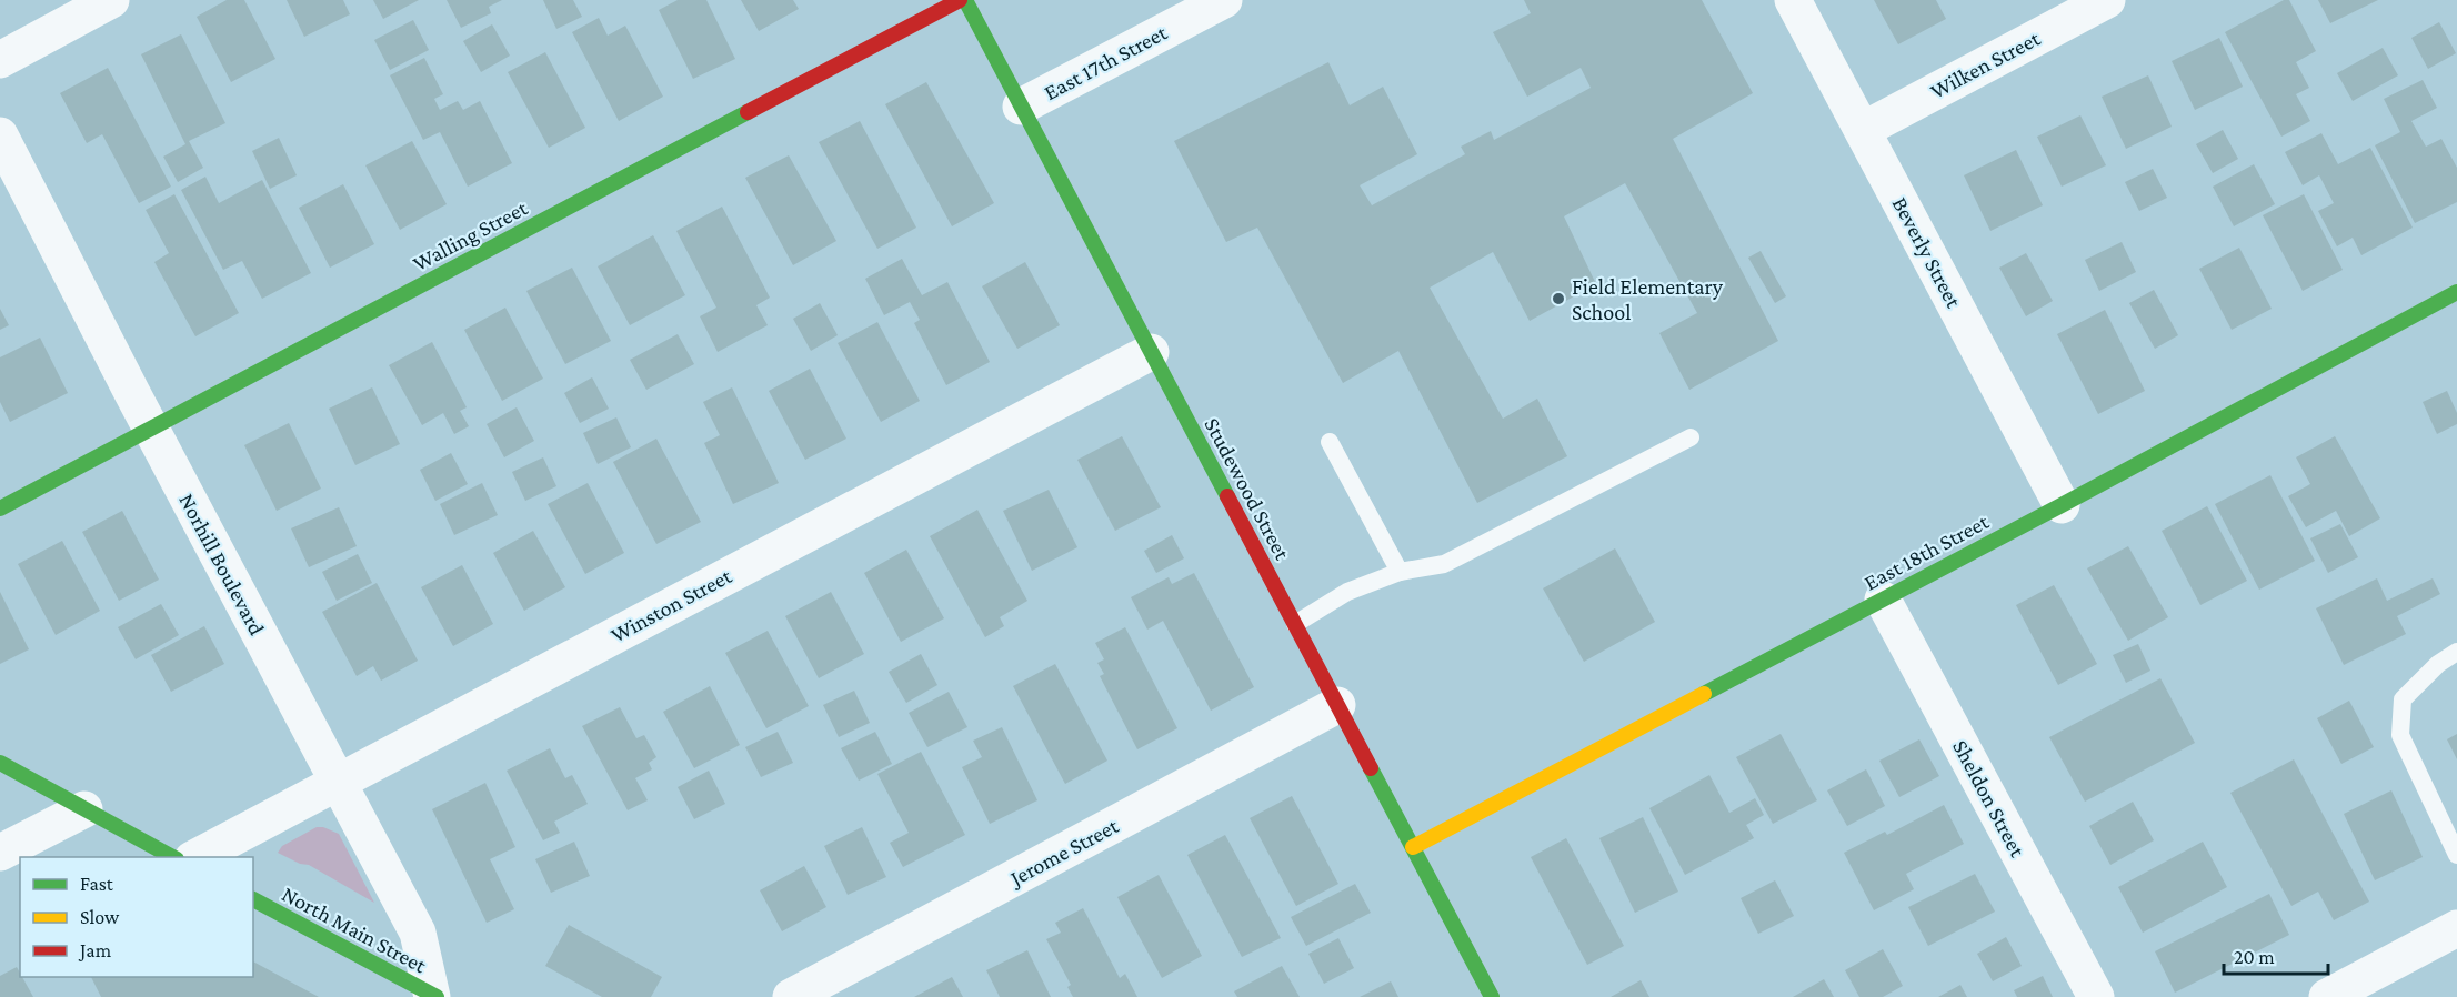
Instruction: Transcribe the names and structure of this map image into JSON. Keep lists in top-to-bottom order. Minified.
{"streets":{"street":["East 17th Street","Wilken Street","Walling Street","Beverly Street","Studewood Street","East 18th Street","Norhill Boulevard","Winston Street","Sheldon Street","Jerome Street","North Main Street"]},"crossings":[["East 17th Street","Studewood Street"],["Wilken Street","Beverly Street"],["Walling Street","Norhill Boulevard"],["Beverly Street","East 18th Street"],["Studewood Street","East 18th Street"],["Studewood Street","Winston Street"],["Studewood Street","Jerome Street"],["East 18th Street","Sheldon Street"],["Norhill Boulevard","Winston Street"],["Norhill Boulevard","North Main Street"]],"places":["Field Elementary School"],"legend":["Fast","Slow","Jam"],"scale_bar":"20 m"}
